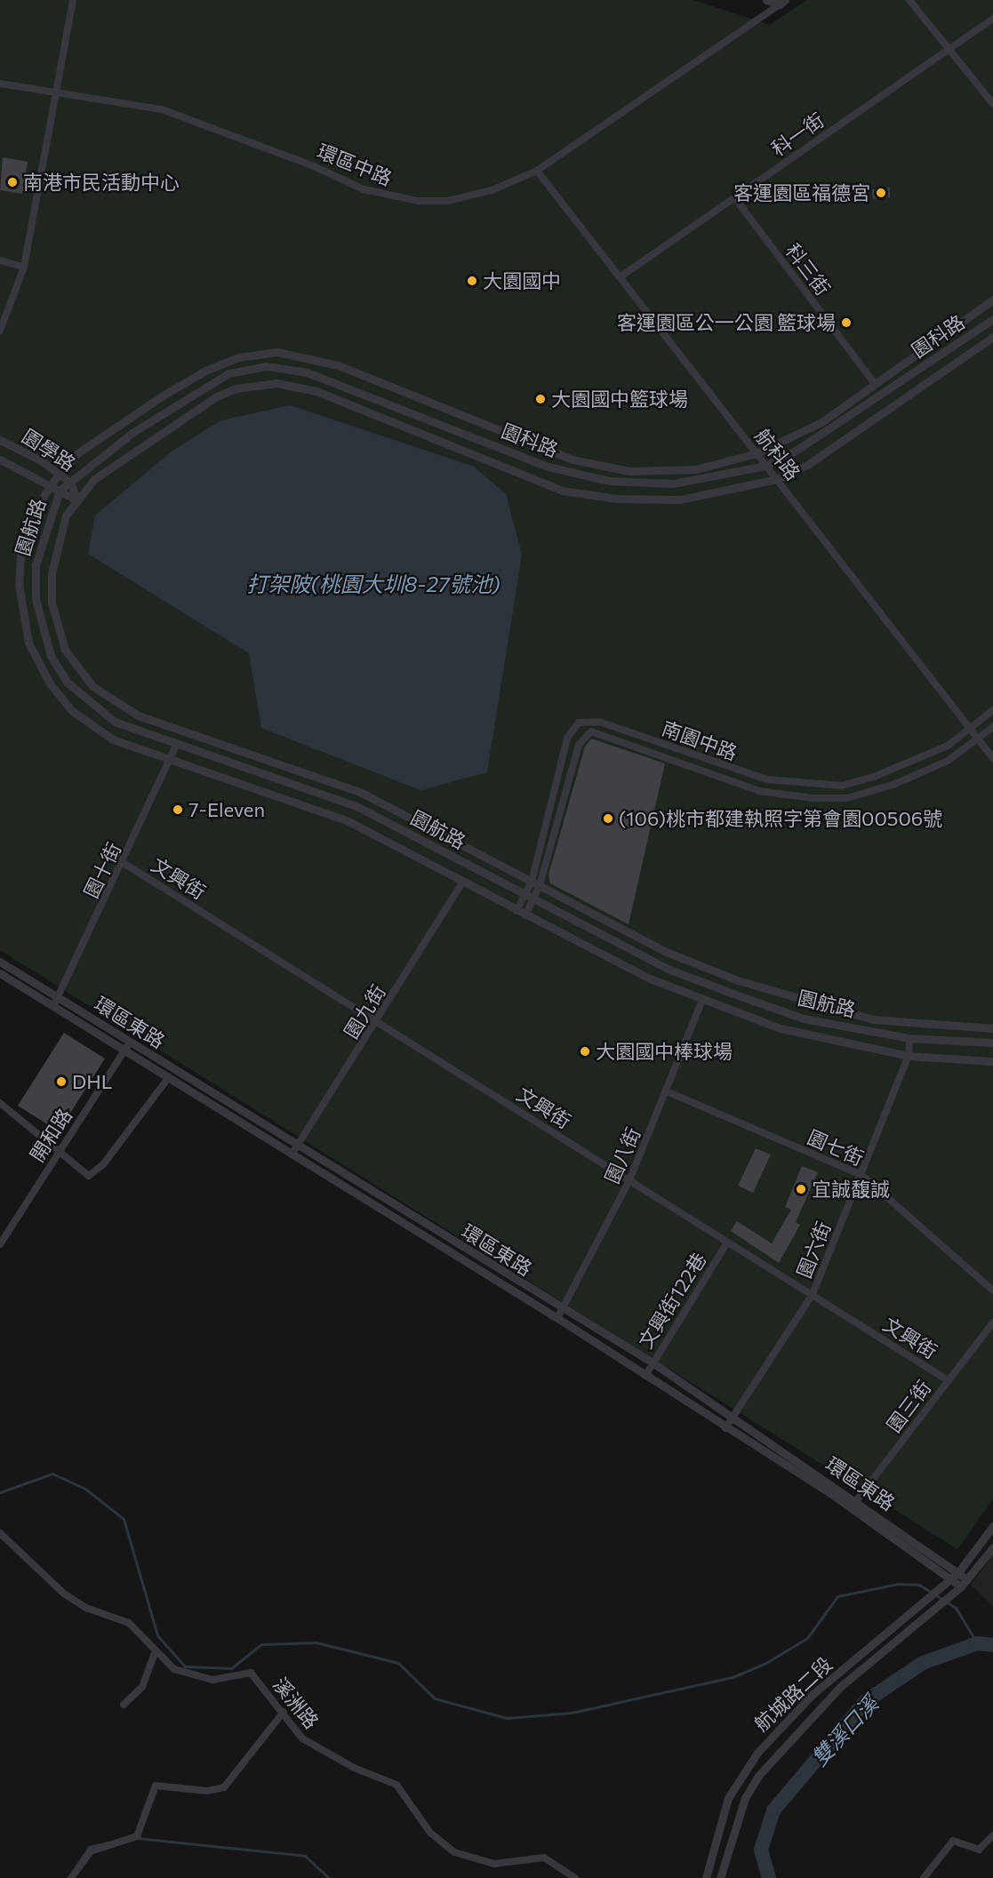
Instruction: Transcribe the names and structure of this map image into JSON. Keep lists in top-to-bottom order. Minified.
{"streets":{"street":["科一街","環區中路","科三街","園科路","園學路","航科路","園航路","南園中路","園十街","文興街","園九街","環區東路","開和路","園七街","園八街","園六街","文興街122巷","園三街","航城路二段","溪洲路"]},"crossings":[["科一街","科三街"],["科一街","航科路"],["環區中路","航科路"],["園科路","園學路"],["園科路","航科路"],["園科路","園航路"],["園學路","園航路"],["航科路","南園中路"],["園航路","南園中路"],["園航路","園十街"],["園航路","園六街"],["園十街","文興街"],["園十街","環區東路"],["文興街","園九街"],["文興街","園八街"],["文興街","園六街"],["文興街","文興街122巷"],["文興街","園三街"],["園九街","環區東路"],["環區東路","開和路"],["環區東路","園八街"],["環區東路","園六街"],["環區東路","文興街122巷"],["環區東路","園三街"],["環區東路","航城路二段"],["園七街","園八街"],["園七街","園六街"]],"water":["打架陂(桃園大圳8-27號池)","雙溪口溪"],"places":["南港市民活動中心","客運園區福德宮","大園國中","客運園區公一公園 籃球場","大園國中籃球場","7-Eleven","(106)桃市都建執照字第會園00506號","大園國中棒球場","DHL","宜誠馥誠"]}
